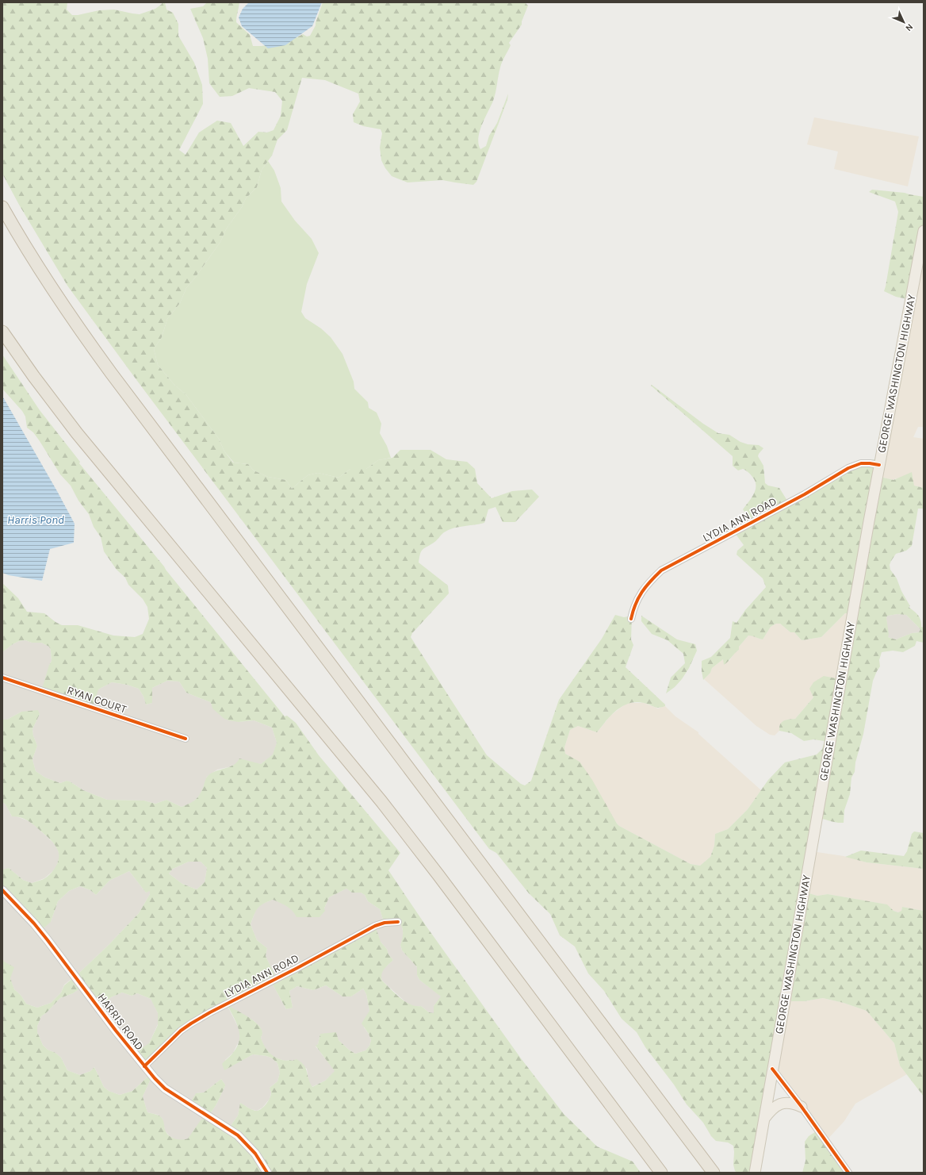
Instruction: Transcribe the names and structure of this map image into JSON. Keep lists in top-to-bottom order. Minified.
{"streets":{"main road":["GEORGE WASHINGTON HIGHWAY"],"street":["LYDIA ANN ROAD","RYAN COURT","HARRIS ROAD"]},"crossings":[["GEORGE WASHINGTON HIGHWAY","LYDIA ANN ROAD"],["LYDIA ANN ROAD","HARRIS ROAD"]],"water":["Harris Pond"],"north":"bottom right"}
